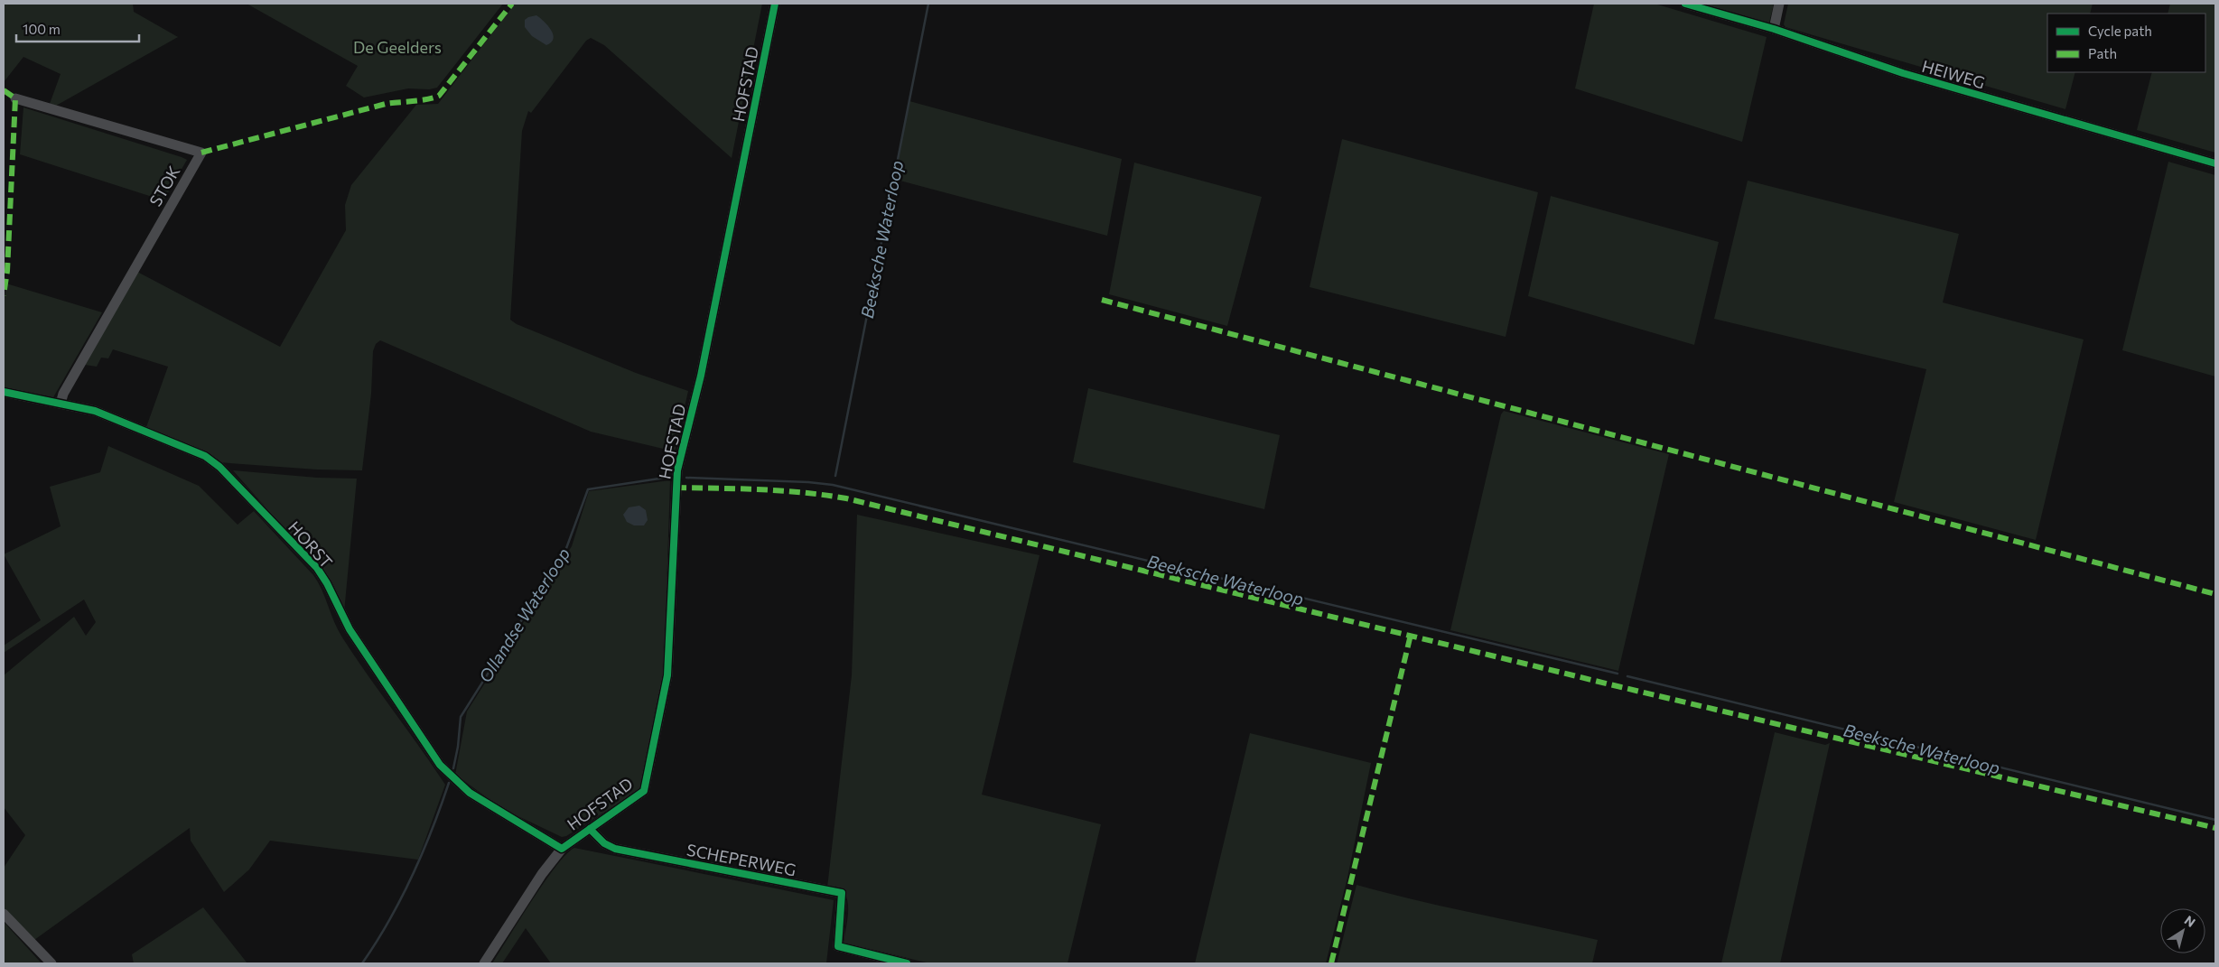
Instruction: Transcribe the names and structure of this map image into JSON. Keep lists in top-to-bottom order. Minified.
{"streets":{"street":["HEIWEG","HOFSTAD","STOK","HORST","SCHEPERWEG"]},"crossings":[["HOFSTAD","HORST"],["HOFSTAD","SCHEPERWEG"],["STOK","HORST"]],"water":["Beeksche Waterloop","Ollandse Waterloop"],"parks":["De Geelders"],"legend":["Cycle path","Path"],"scale_bar":"100 m","north":"top right"}
